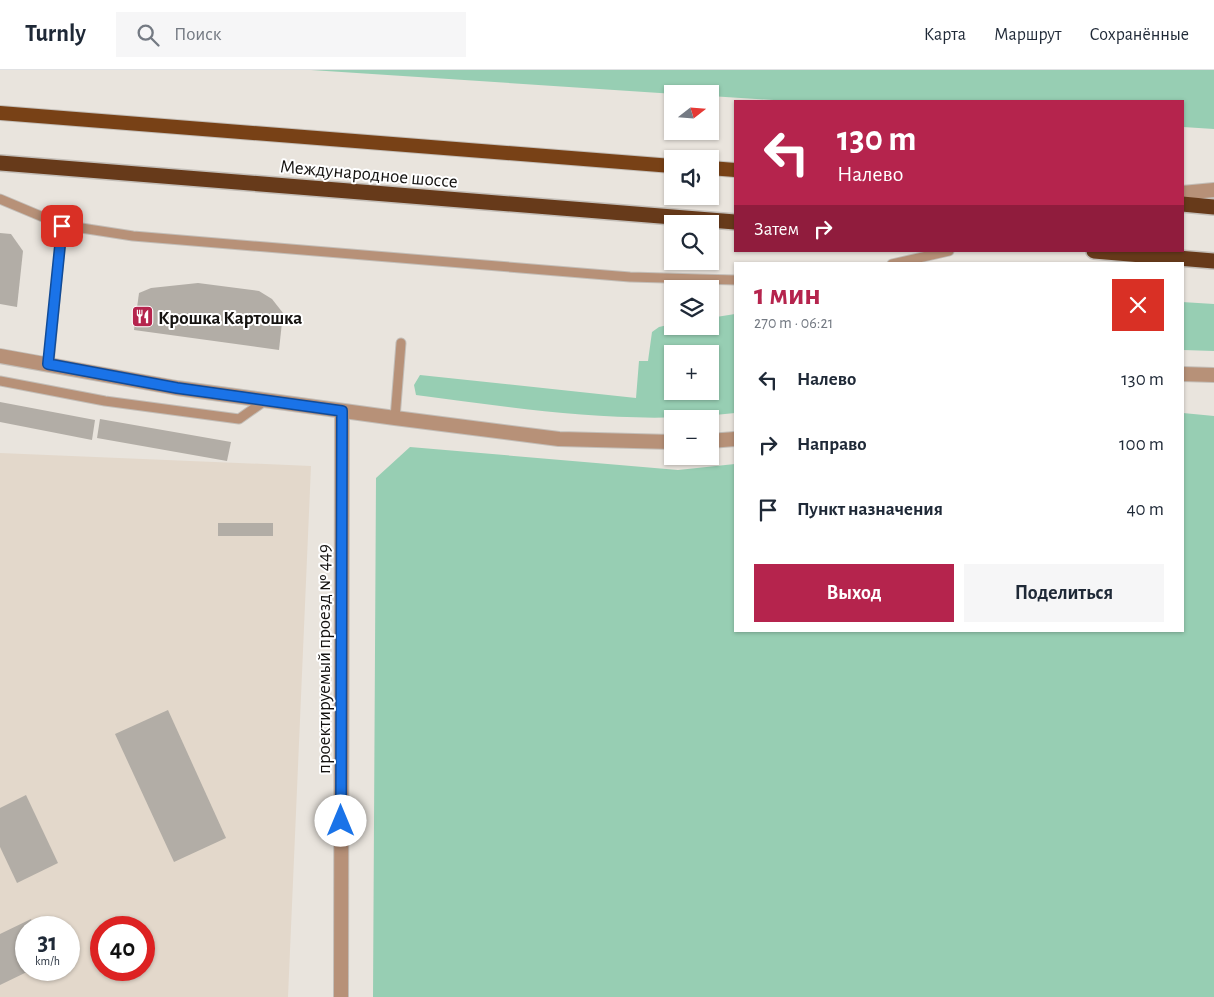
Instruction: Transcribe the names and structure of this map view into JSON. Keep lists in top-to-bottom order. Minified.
{"streets":{"highway":["Международное шоссе"],"street":["проектируемый проезд № 449"]},"places":{"restaurant":["Крошка Картошка"]},"north":"right","page":{"header":"Turnly","search":"Поиск","nav":["Карта","Маршрут","Сохранённые"],"map_buttons":["+","−"],"turn":["130 m","Налево"],"then":"Затем","heading":["1 мин","270 m · 06:21"],"list":[{"name":"Налево","value":"130 m"},{"name":"Направо","value":"100 m"},{"name":"Пункт назначения","value":"40 m"}],"buttons":["Выход","Поделиться"],"speed":"31 km/h","limit":"40"}}
